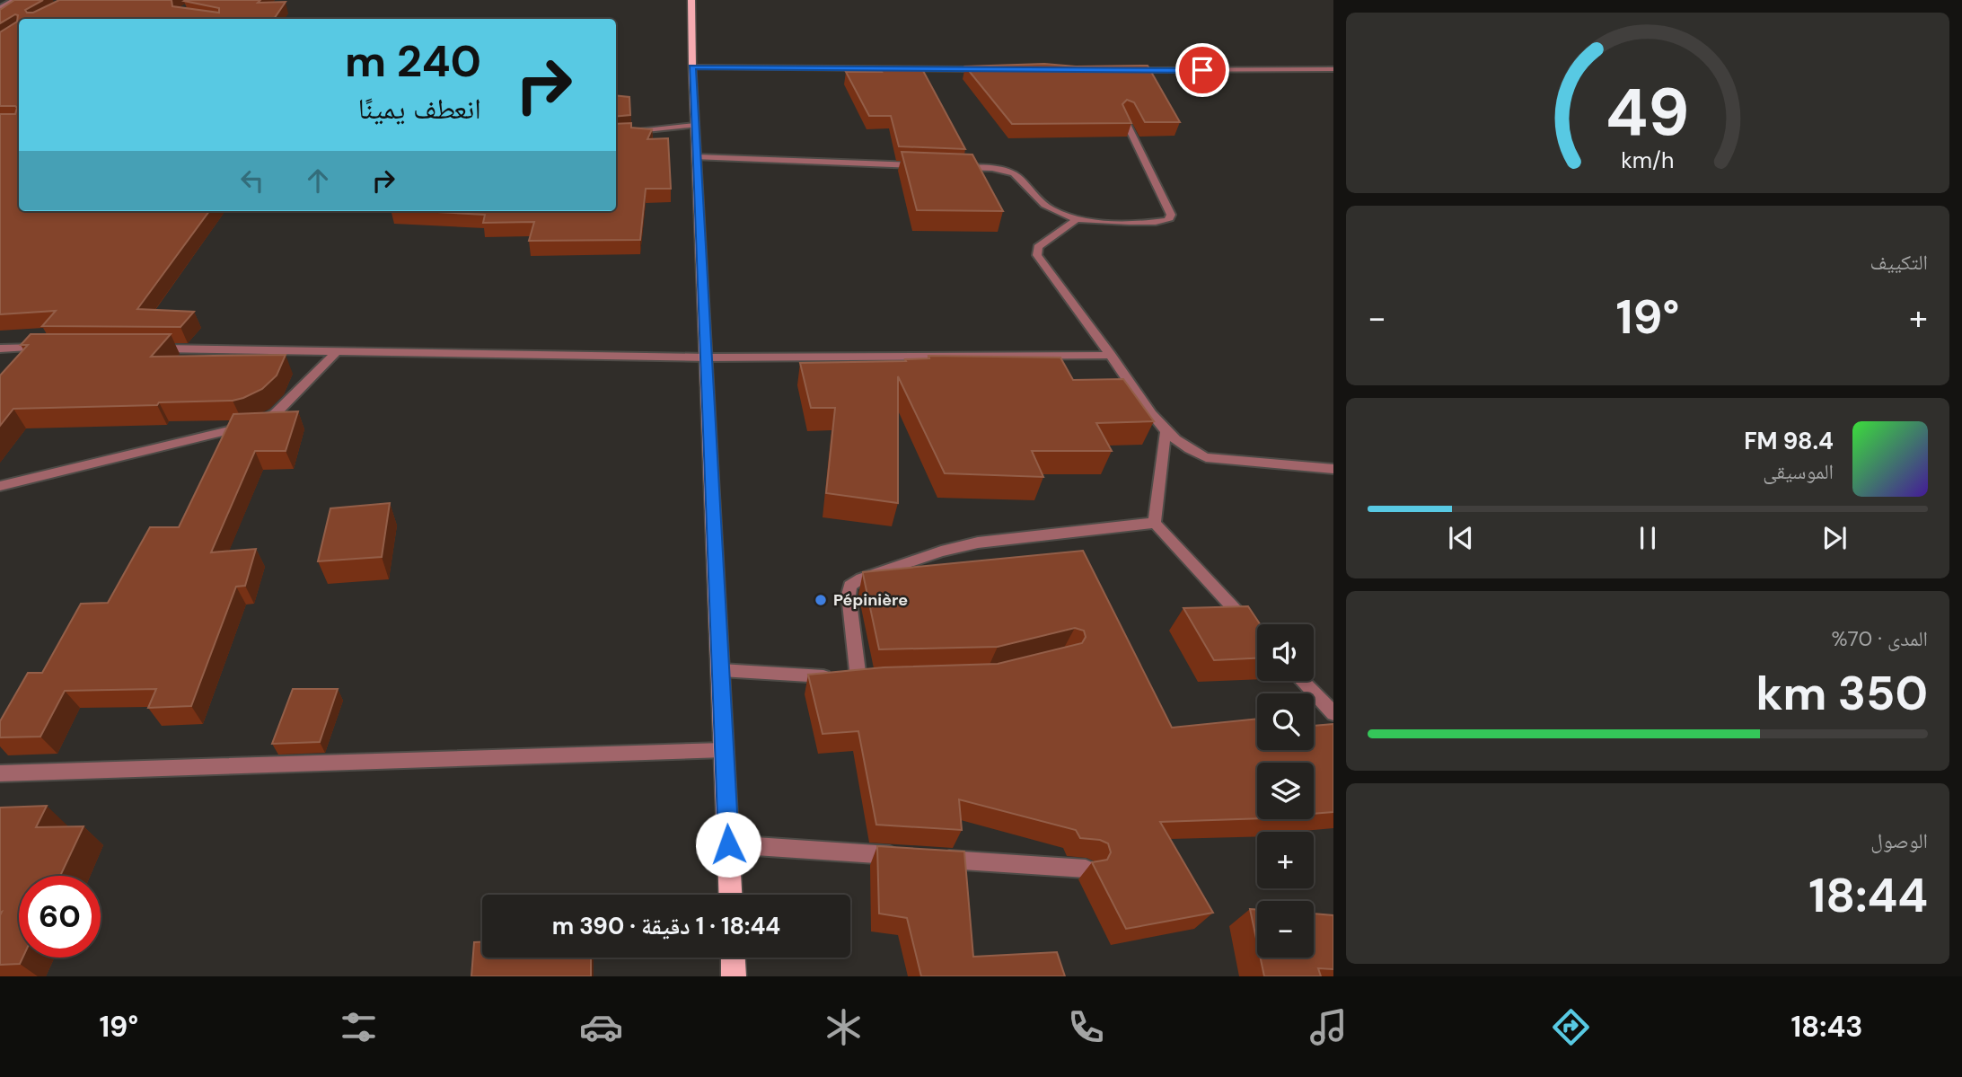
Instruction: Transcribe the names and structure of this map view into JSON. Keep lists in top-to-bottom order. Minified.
{"places":["Pépinière"],"page":{"turn":["240 m","انعطف يمينًا"],"tile":["التكييف",["المدى · 70%","350 km"],["الوصول","18:44"]],"heat":["−","19°","+"],"song":["98.4 FM","الموسيقى"],"map_buttons":["+","−"],"limit":"60","trip":"18:44 · 1 دقيقة · 390 m","tabs":["18:43","19°"],"gauge":["49","km/h"]}}
